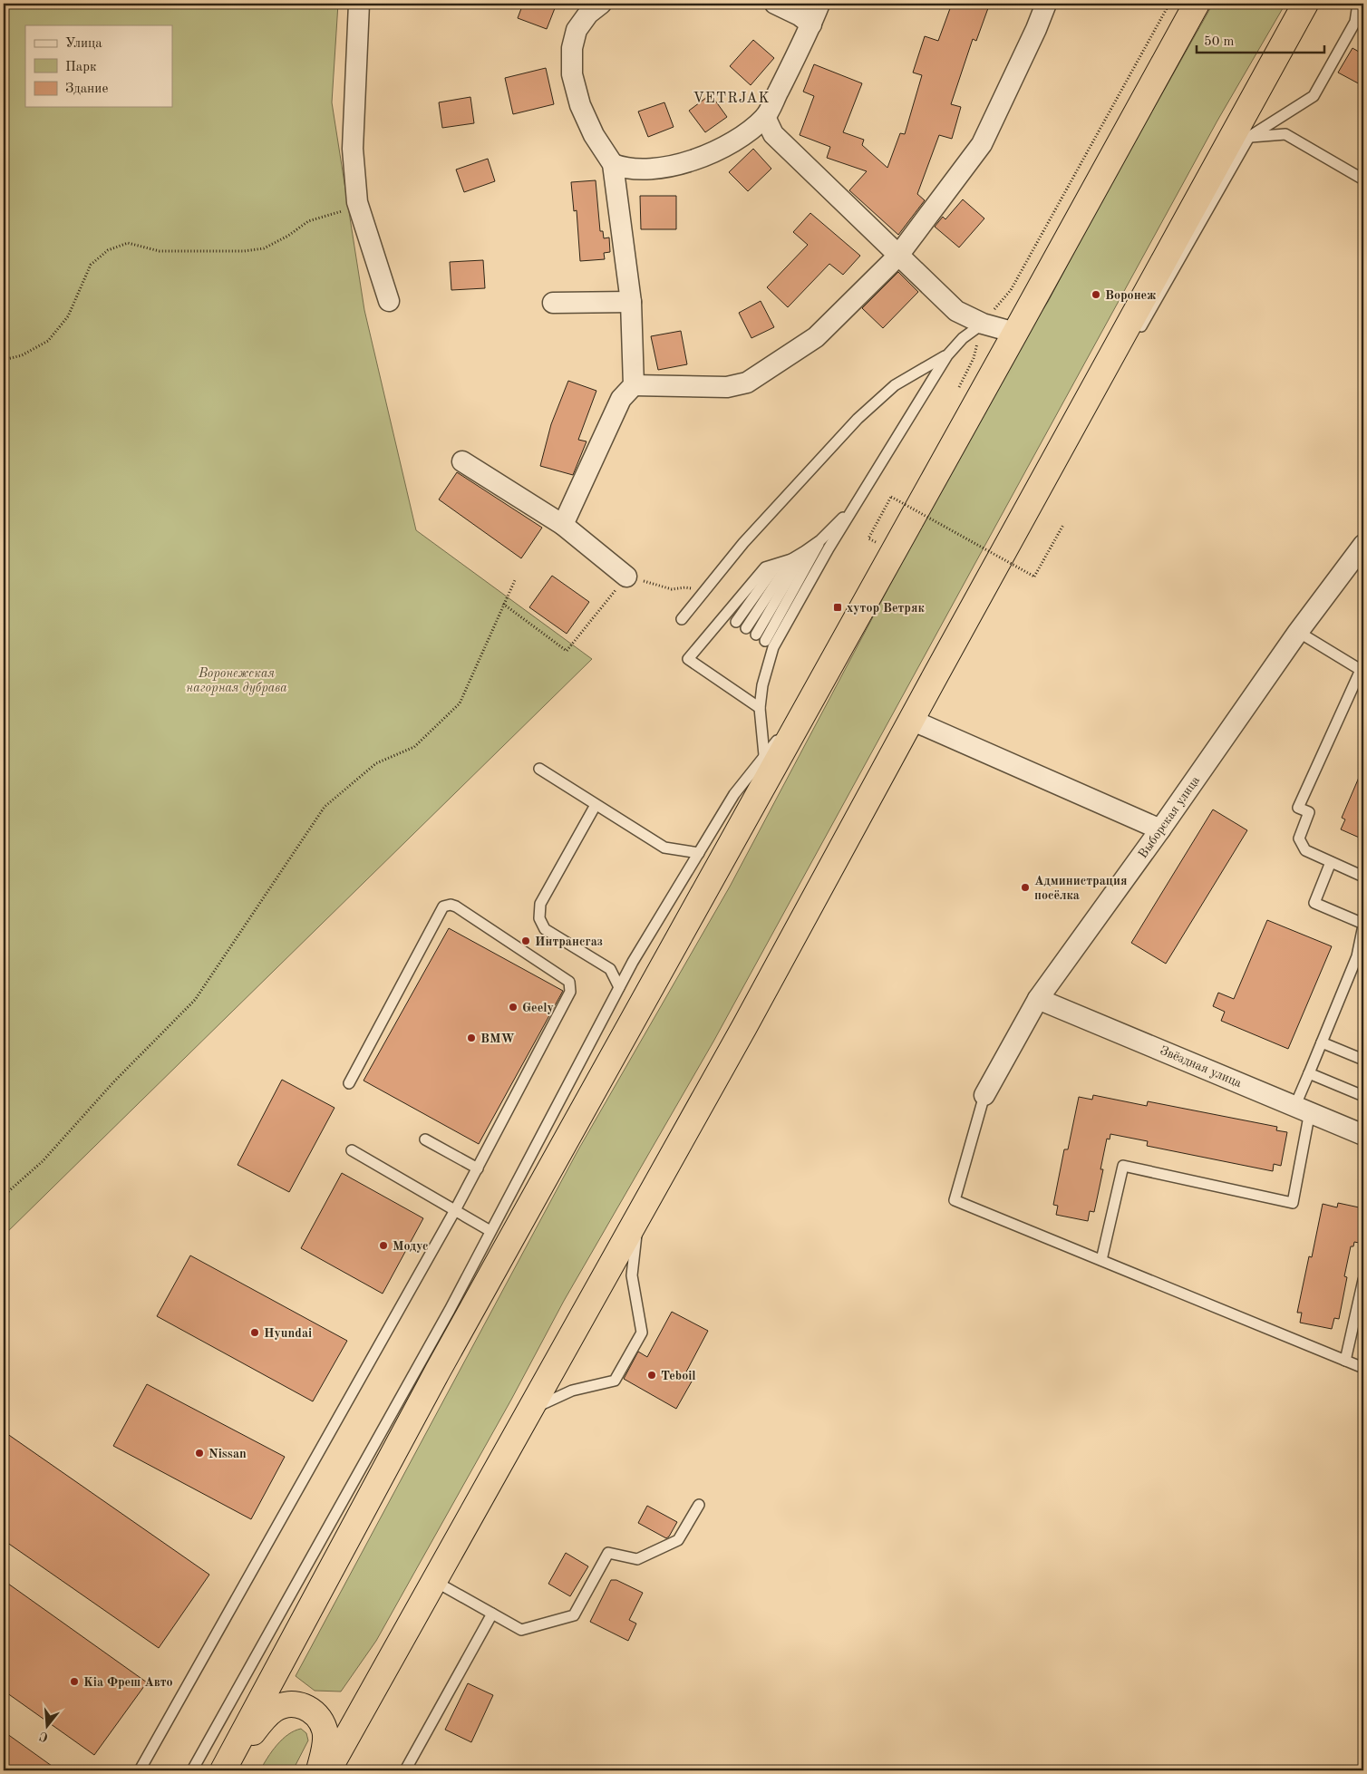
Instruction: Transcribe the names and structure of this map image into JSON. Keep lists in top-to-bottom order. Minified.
{"streets":{"street":["Выборская улица","Звёздная улица"]},"crossings":[["Выборская улица","Звёздная улица"]],"districts":["VETRJAK"],"parks":["Воронежская нагорная дубрава"],"places":{"other":["Воронеж","Администрация посёлка","Интрансгаз","Geely","BMW","Модус","Hyundai","Teboil","Nissan","Kia Фреш Авто"],"transit":["хутор Ветряк"]},"legend":["Улица","Парк","Здание"],"scale_bar":"50 m","north":"bottom"}
